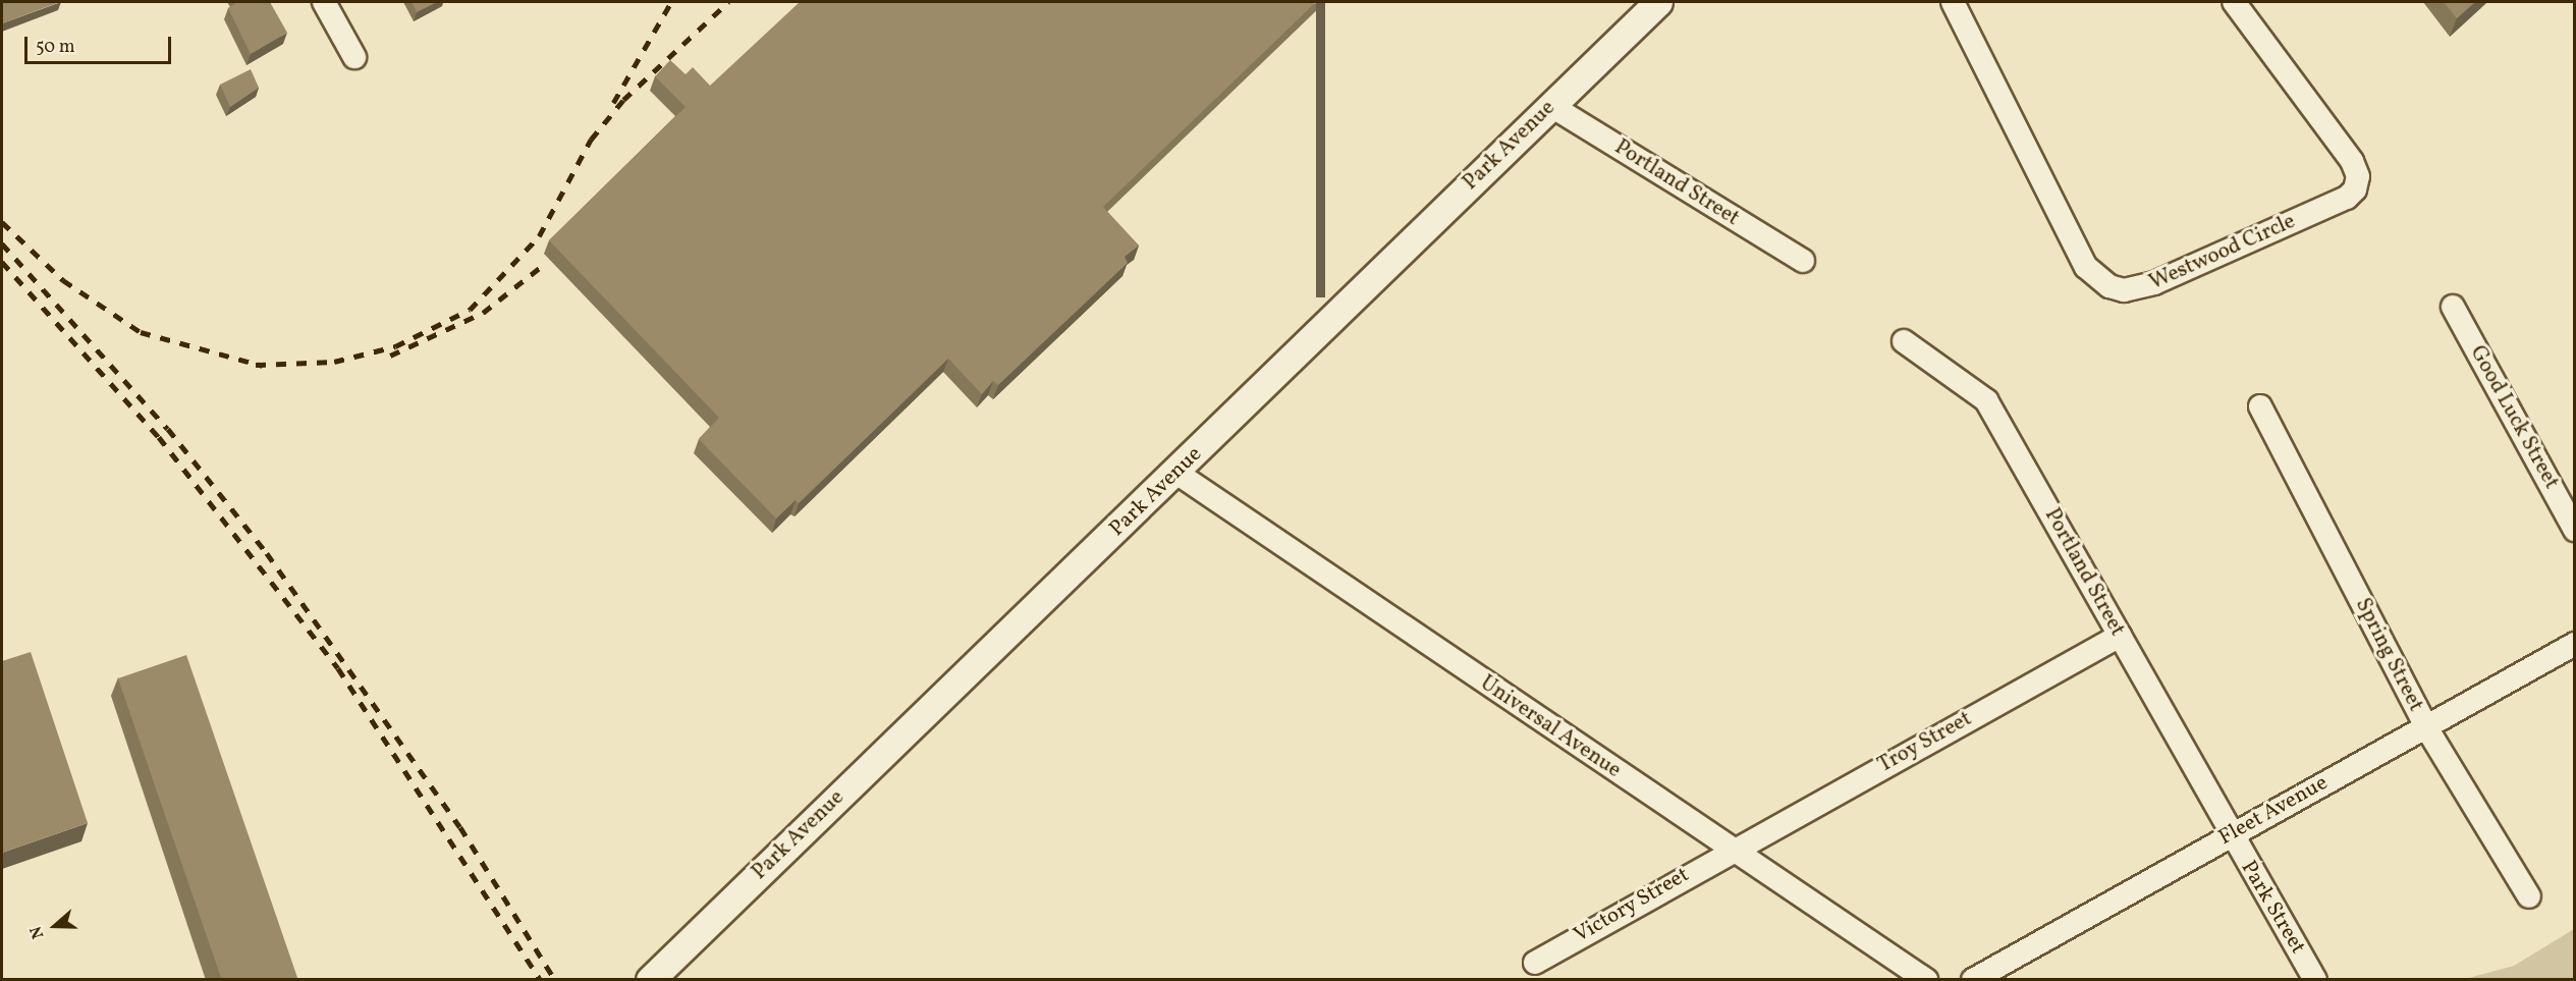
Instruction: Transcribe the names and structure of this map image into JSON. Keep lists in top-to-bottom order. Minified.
{"streets":{"street":["Park Avenue","Portland Street","Westwood Circle","Good Luck Street","Spring Street","Universal Avenue","Troy Street","Fleet Avenue","Victory Street","Park Street"]},"crossings":[["Park Avenue","Portland Street"],["Park Avenue","Universal Avenue"],["Portland Street","Troy Street"],["Portland Street","Fleet Avenue"],["Portland Street","Park Street"],["Spring Street","Fleet Avenue"],["Universal Avenue","Troy Street"],["Universal Avenue","Victory Street"],["Troy Street","Victory Street"],["Fleet Avenue","Park Street"]],"scale_bar":"50 m","north":"left"}
